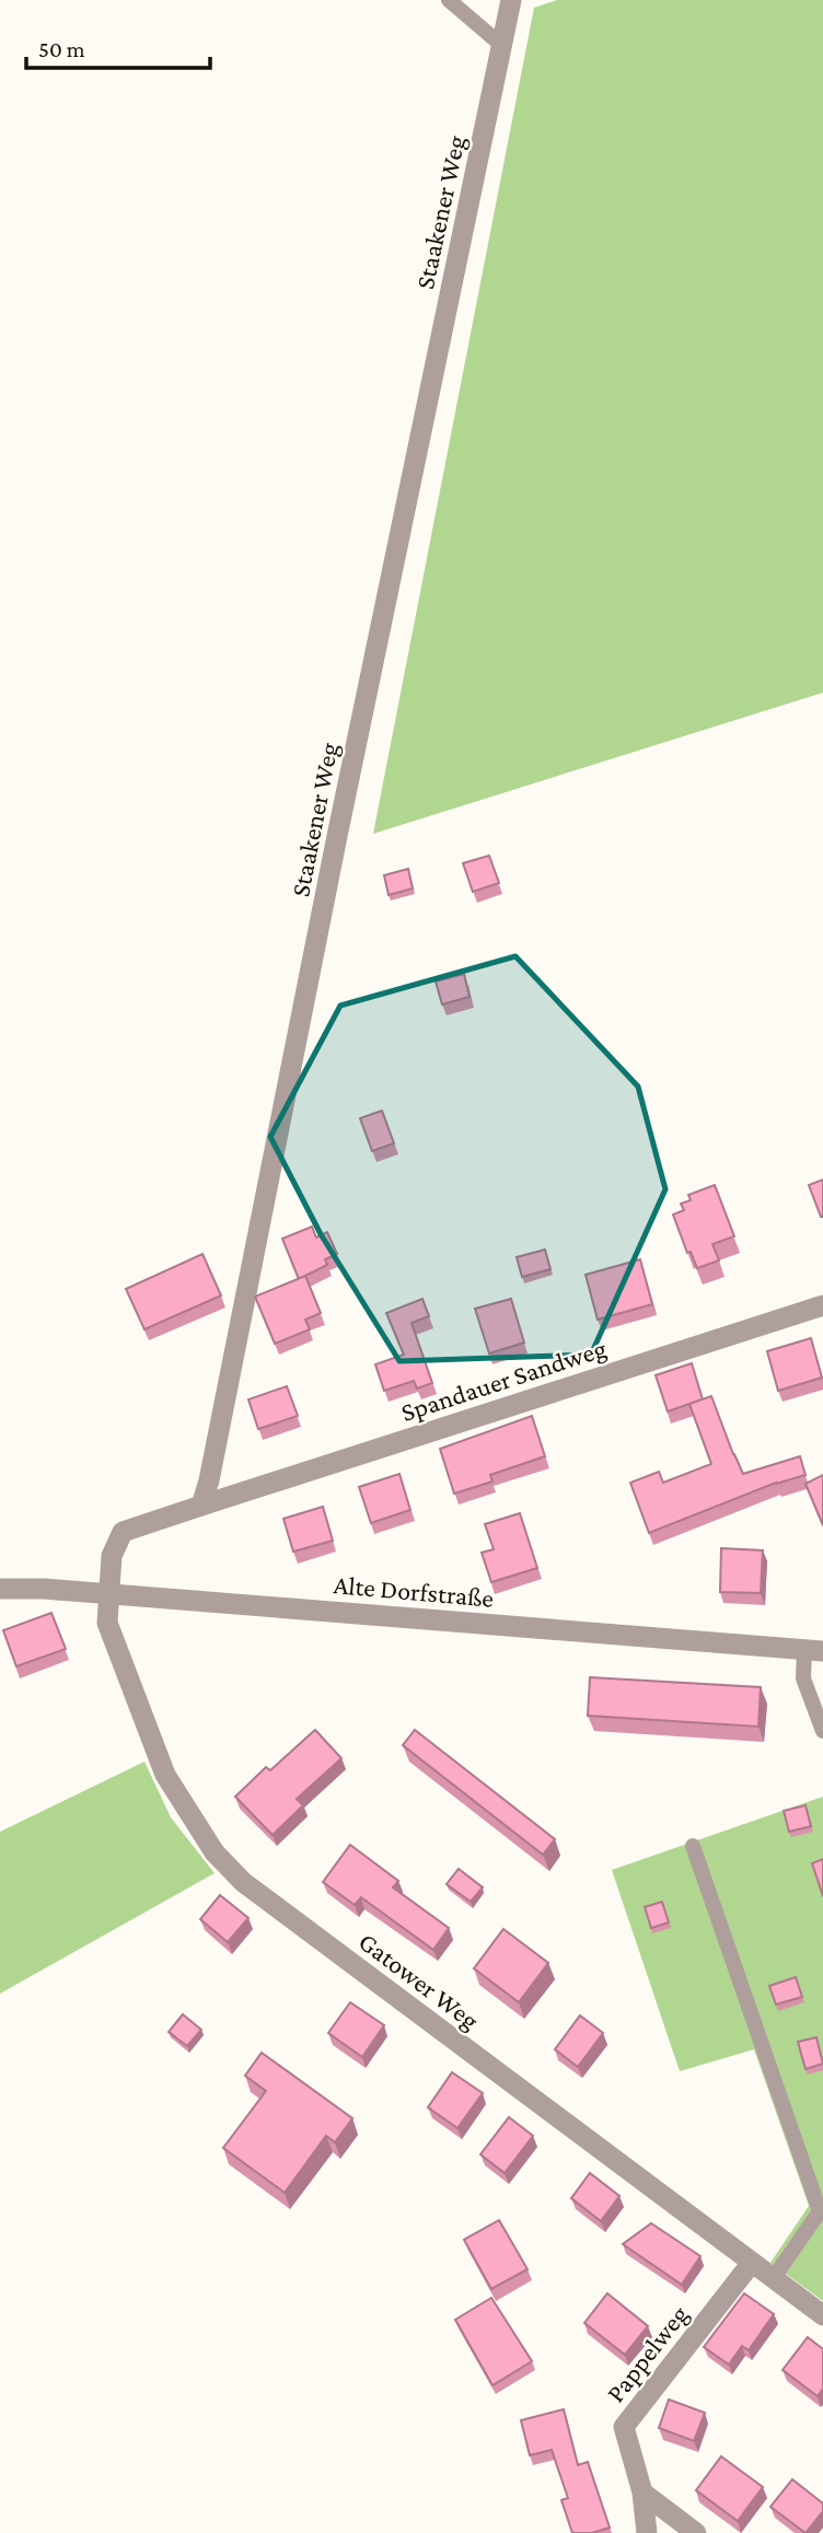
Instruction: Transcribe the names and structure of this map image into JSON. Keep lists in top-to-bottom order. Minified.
{"streets":{"street":["Staakener Weg","Spandauer Sandweg","Alte Dorfstraße","Gatower Weg","Pappelweg"]},"crossings":[["Staakener Weg","Spandauer Sandweg"],["Alte Dorfstraße","Gatower Weg"],["Gatower Weg","Pappelweg"]],"scale_bar":"50 m"}
